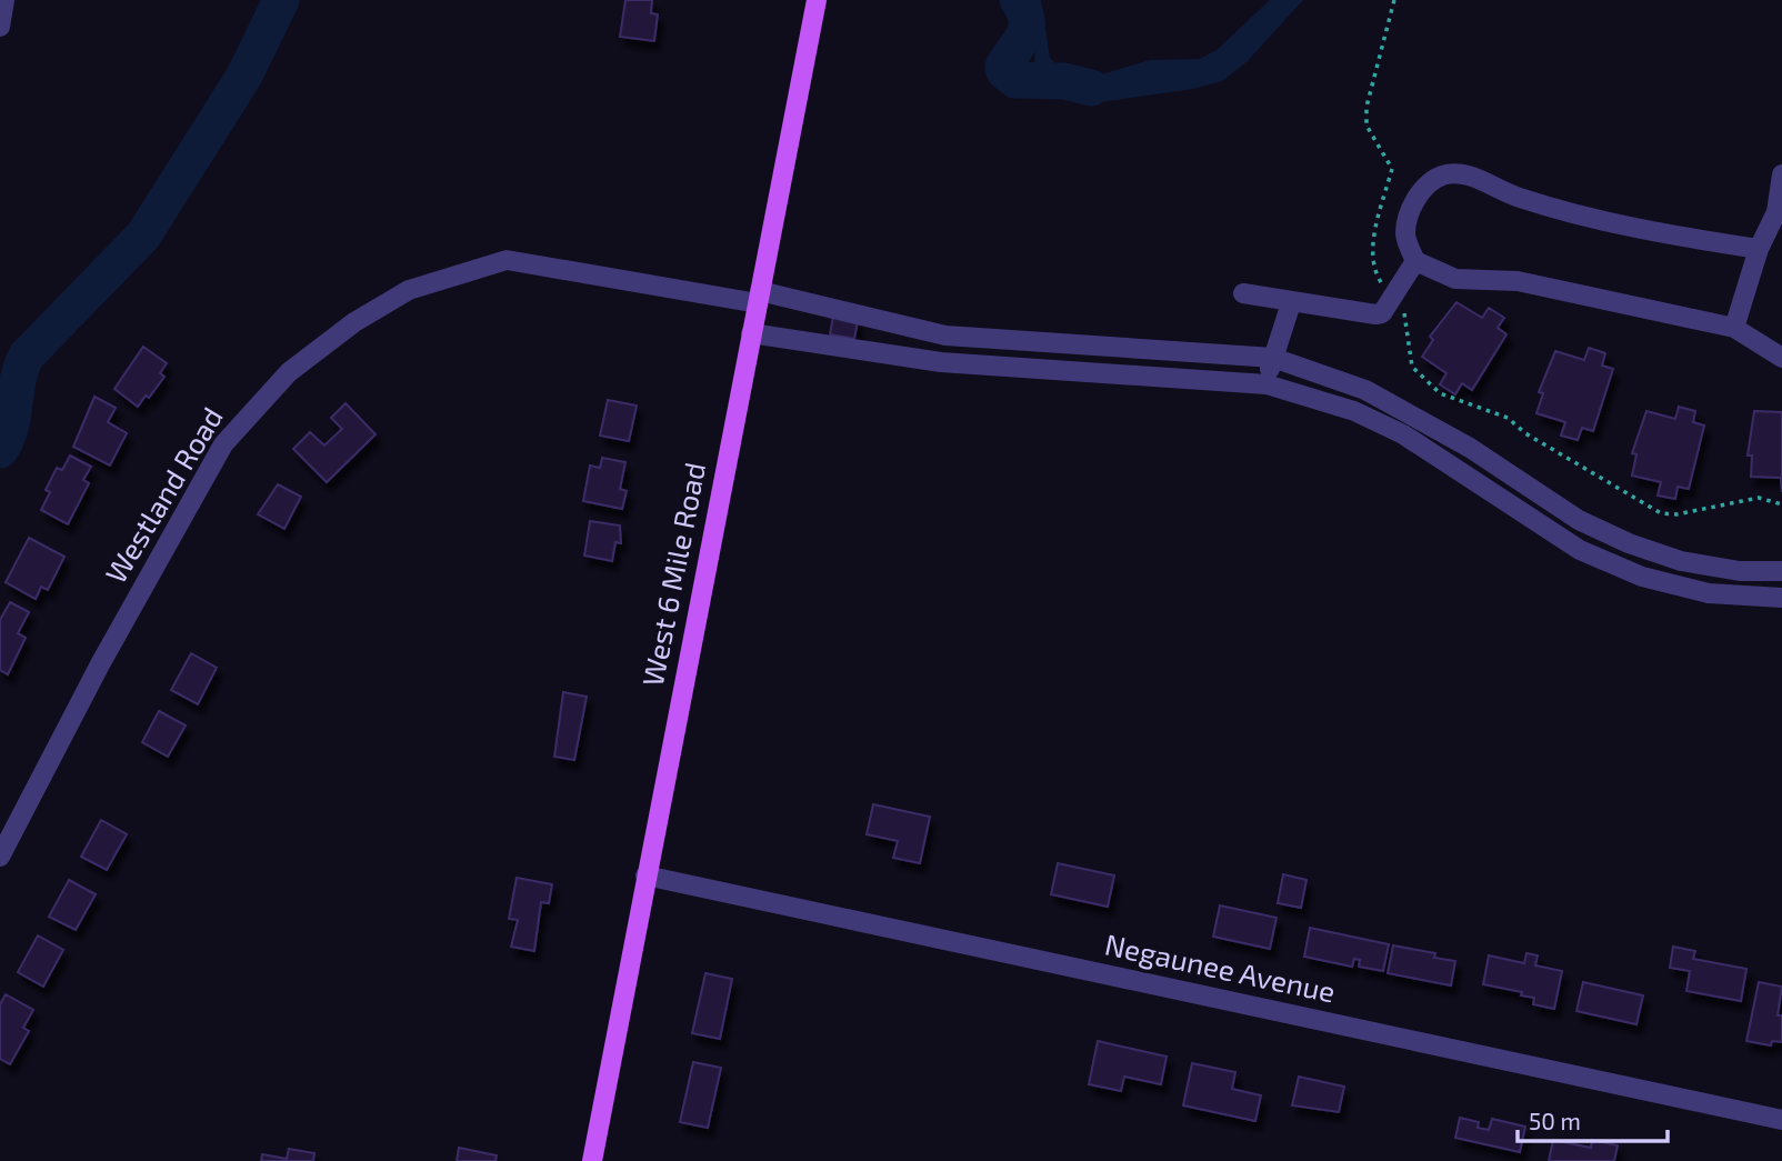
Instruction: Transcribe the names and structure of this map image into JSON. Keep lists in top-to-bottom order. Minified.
{"streets":{"main road":["West 6 Mile Road"],"street":["Westland Road","Negaunee Avenue"]},"crossings":[["Westland Road","West 6 Mile Road"],["West 6 Mile Road","Negaunee Avenue"]],"scale_bar":"50 m"}
